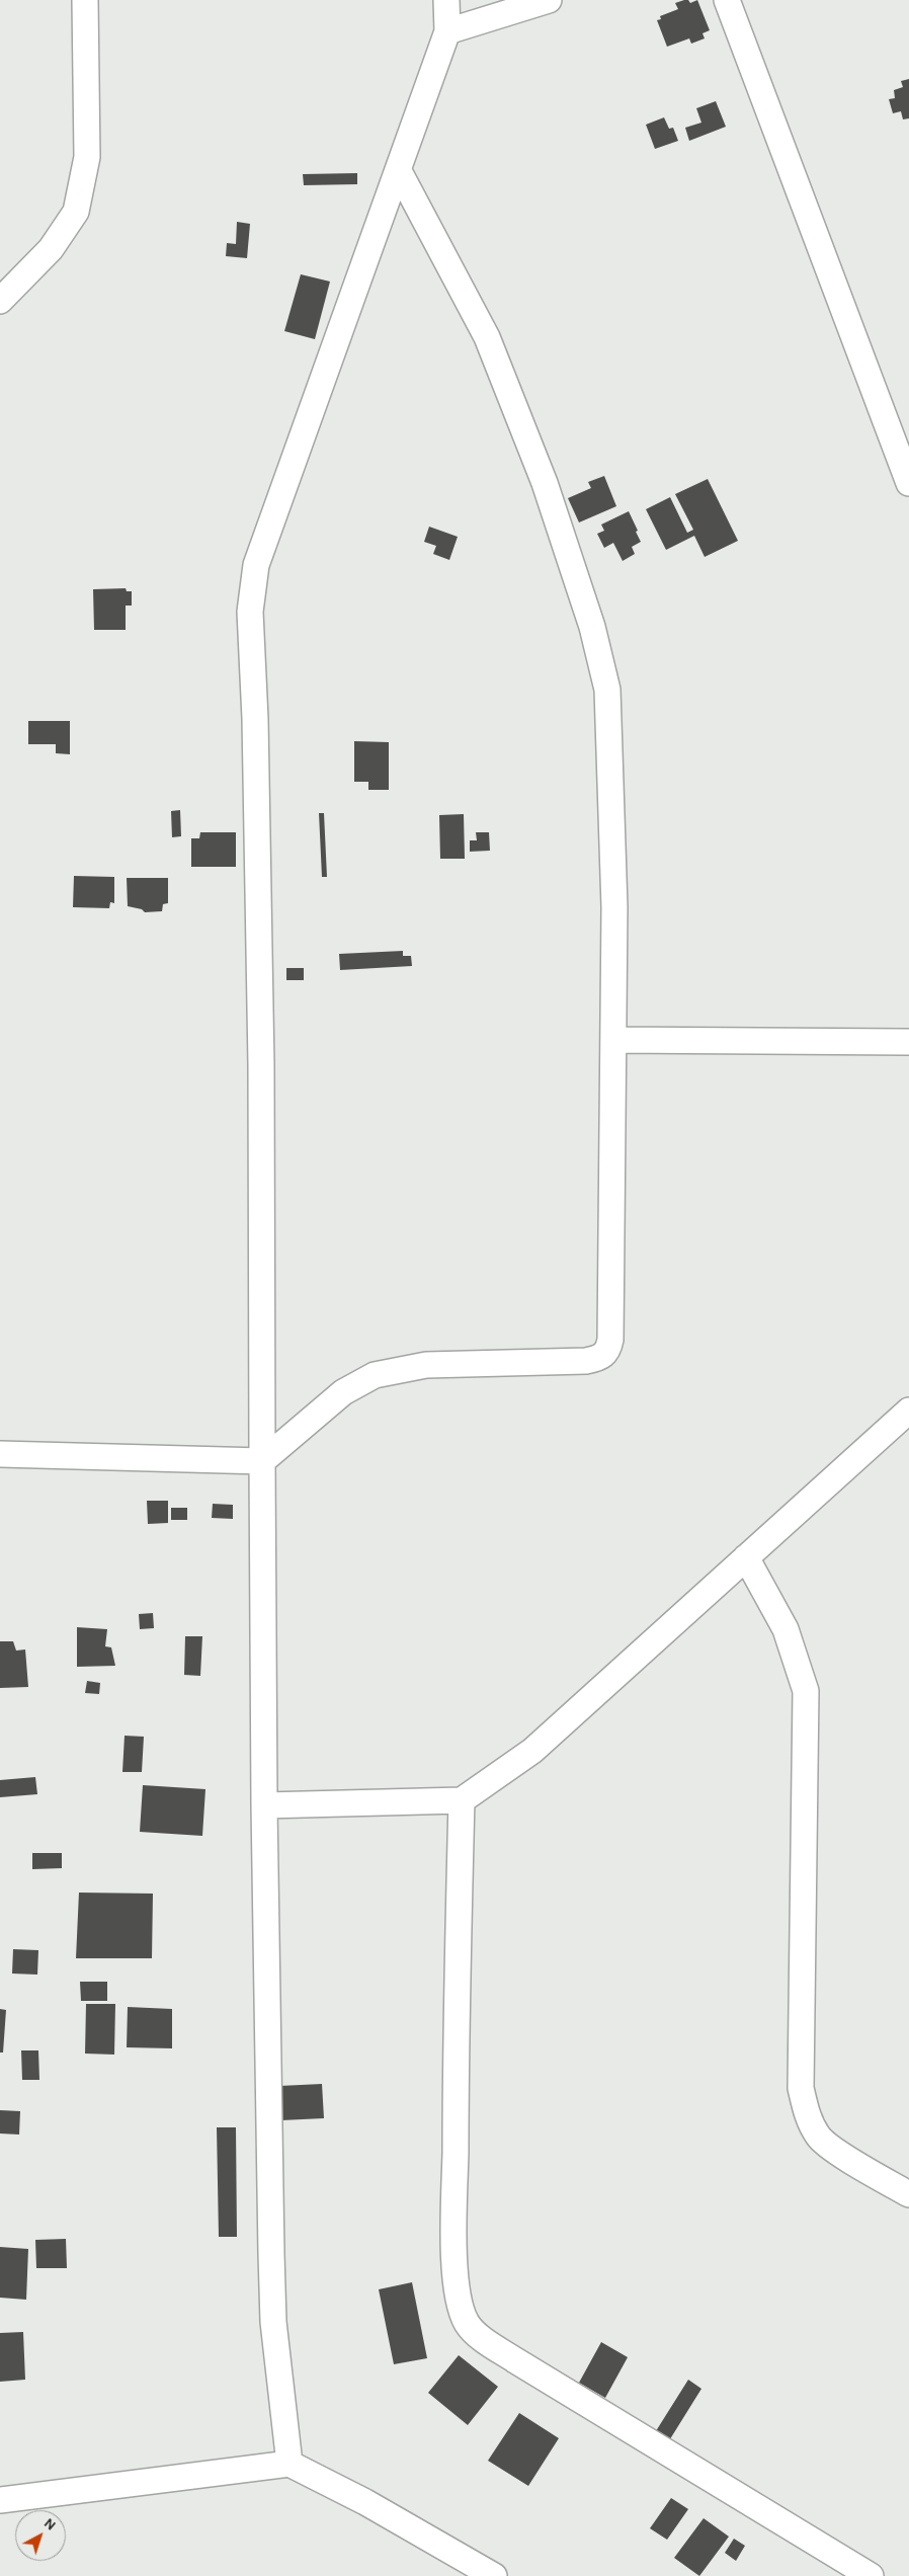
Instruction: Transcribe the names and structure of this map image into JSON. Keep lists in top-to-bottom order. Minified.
{"north":"top right"}
